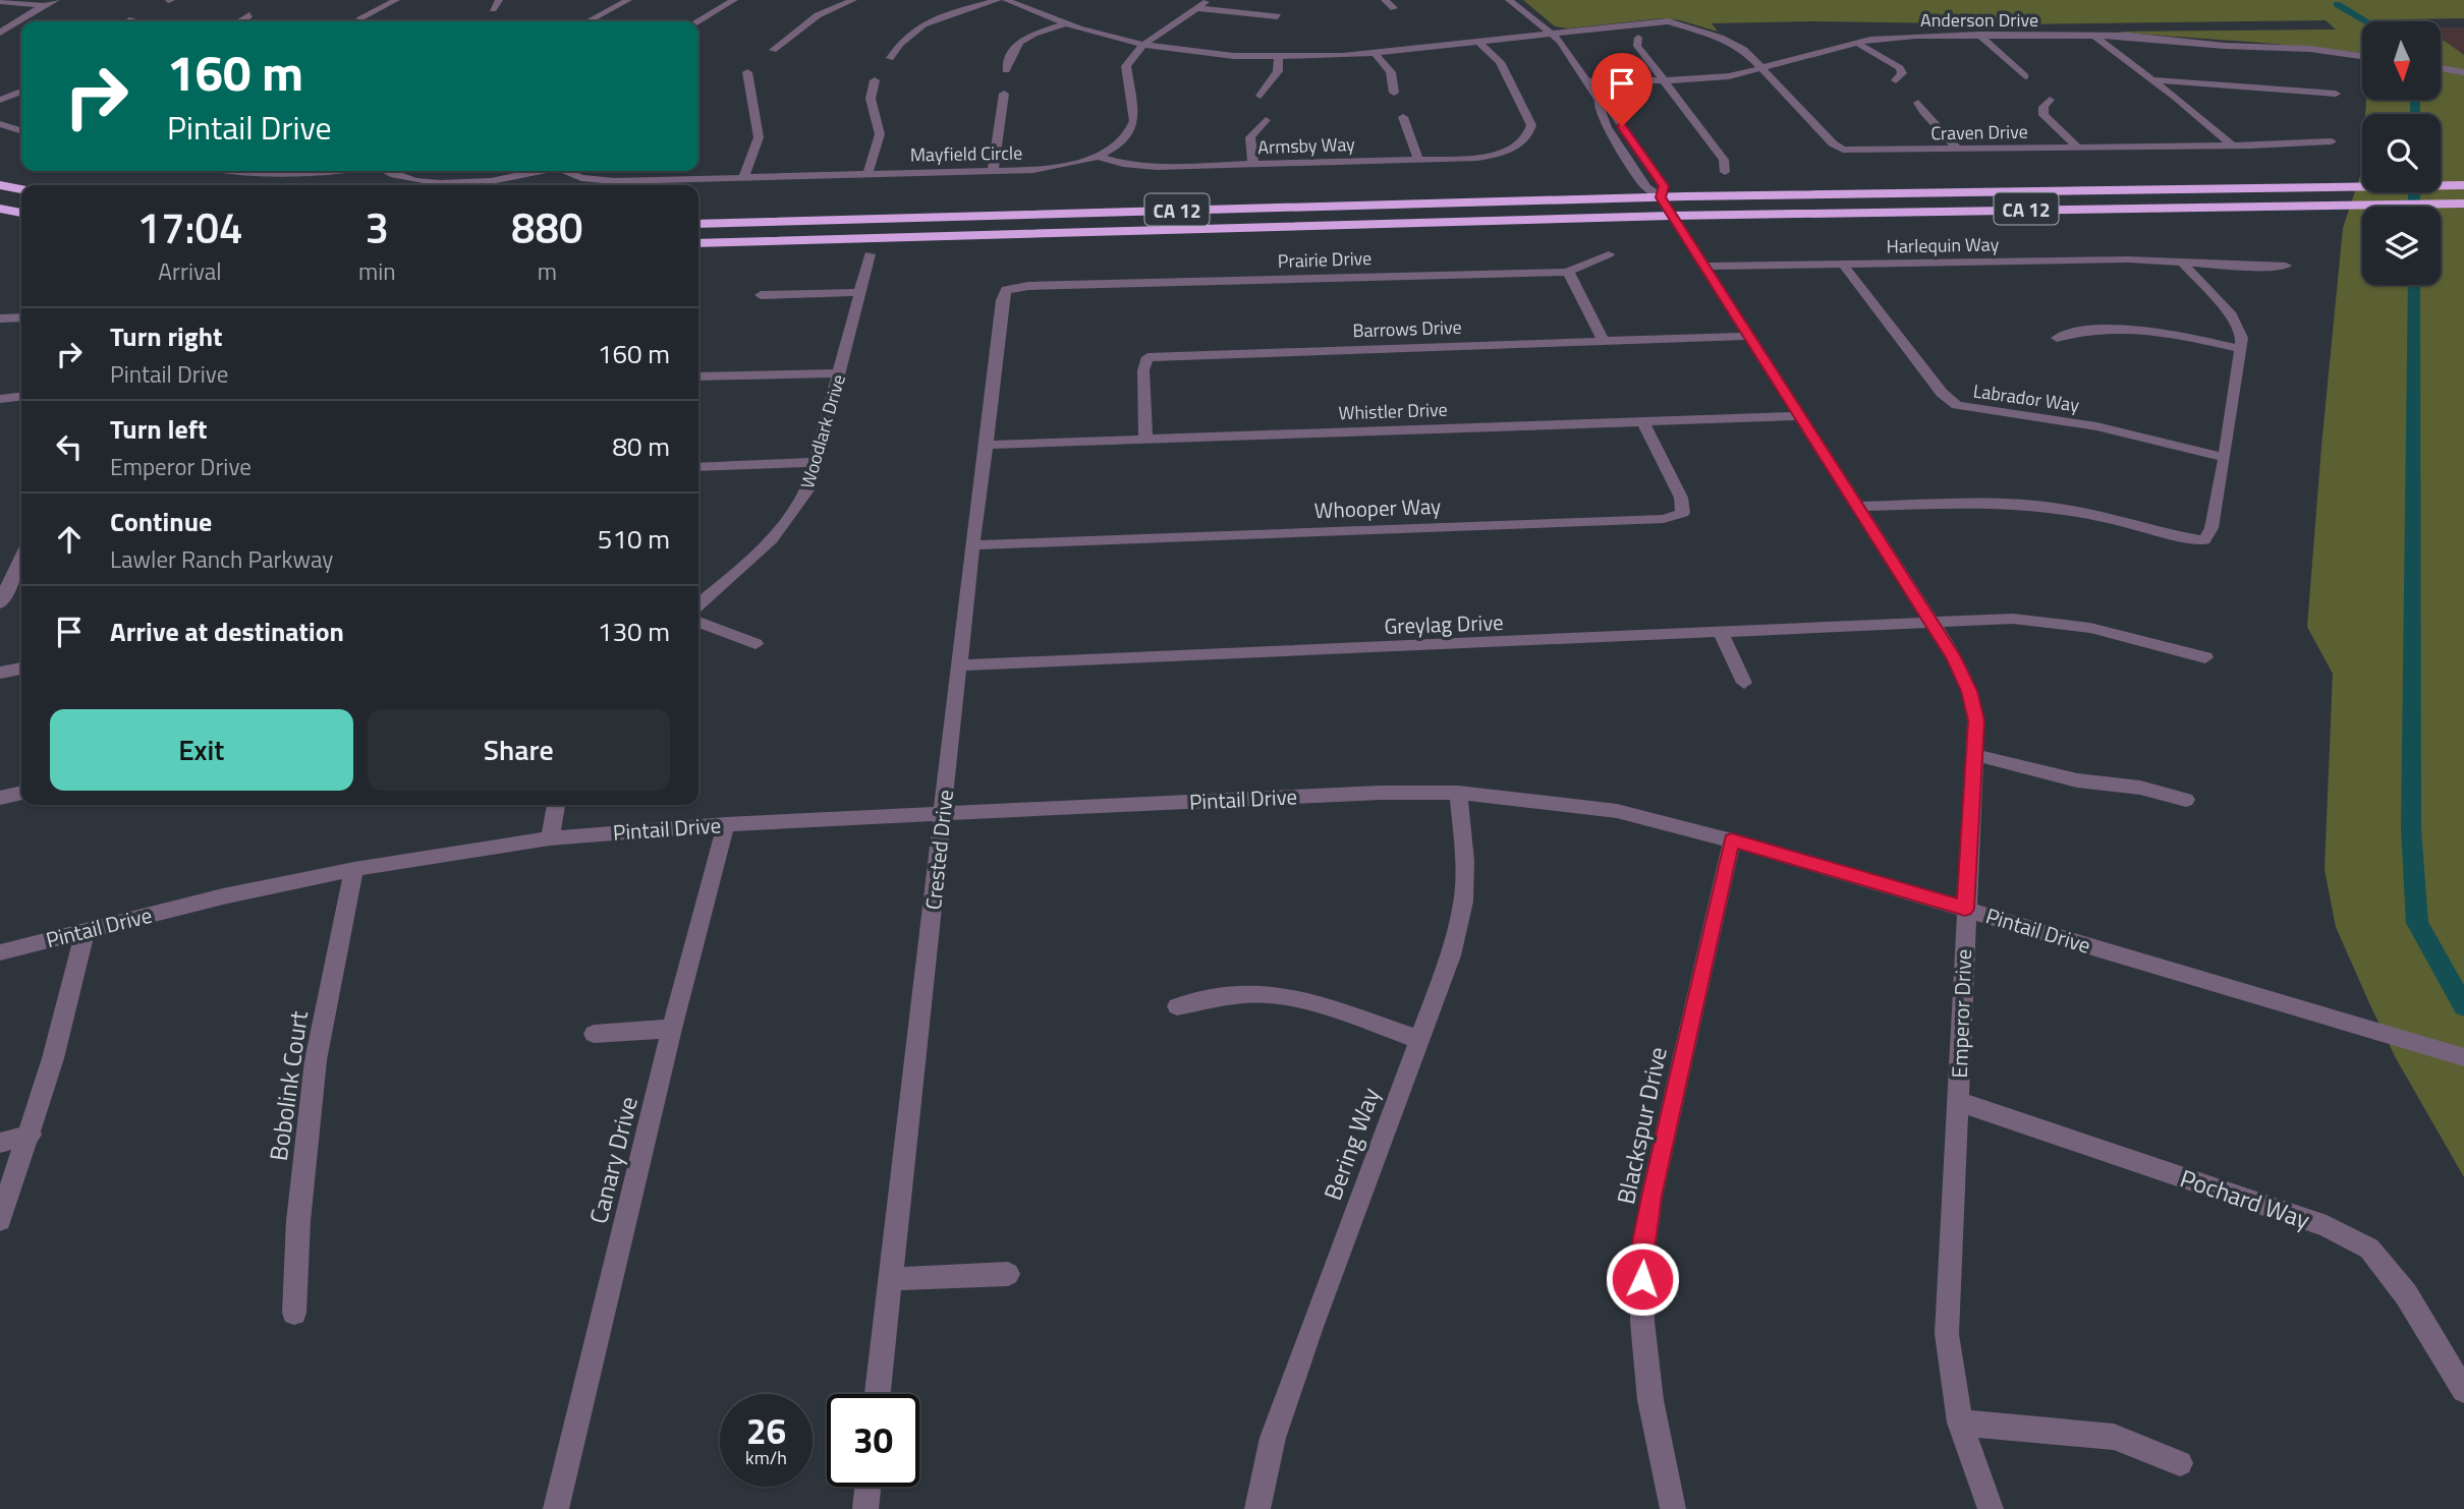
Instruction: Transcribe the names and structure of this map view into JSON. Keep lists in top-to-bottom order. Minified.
{"streets":{"highway":["CA 12"],"street":["Anderson Drive","Craven Drive","Armsby Way","Mayfield Circle","Harlequin Way","Prairie Drive","Barrows Drive","Labrador Way","Whistler Drive","Woodlark Drive","Whooper Way","Greylag Drive","Pintail Drive","Crested Drive","Emperor Drive","Bobolink Court","Blackspur Drive","Bering Way","Canary Drive","Pochard Way"]},"crossings":[["Anderson Drive","Craven Drive"],["Anderson Drive","Emperor Drive"],["Craven Drive","Emperor Drive"],["Armsby Way","Mayfield Circle"],["CA 12","Emperor Drive"],["Harlequin Way","Labrador Way"],["Harlequin Way","Emperor Drive"],["Prairie Drive","Crested Drive"],["Barrows Drive","Whistler Drive"],["Barrows Drive","Emperor Drive"],["Whistler Drive","Whooper Way"],["Whistler Drive","Crested Drive"],["Whistler Drive","Emperor Drive"],["Whooper Way","Crested Drive"],["Greylag Drive","Crested Drive"],["Greylag Drive","Emperor Drive"],["Pintail Drive","Crested Drive"],["Pintail Drive","Emperor Drive"],["Pintail Drive","Bobolink Court"],["Pintail Drive","Blackspur Drive"],["Pintail Drive","Bering Way"],["Pintail Drive","Canary Drive"],["Emperor Drive","Pochard Way"]],"north":"bottom","page":{"turn":["160 m","Pintail Drive"],"eta":["17:04","Arrival","3","min","880","m"],"list":[{"name":"Turn right","note":"Pintail Drive","value":"160 m"},{"name":"Turn left","note":"Emperor Drive","value":"80 m"},{"name":"Continue","note":"Lawler Ranch Parkway","value":"510 m"},{"name":"Arrive at destination","value":"130 m"}],"buttons":["Exit","Share"],"speed":"26 km/h","limit":"30"}}
